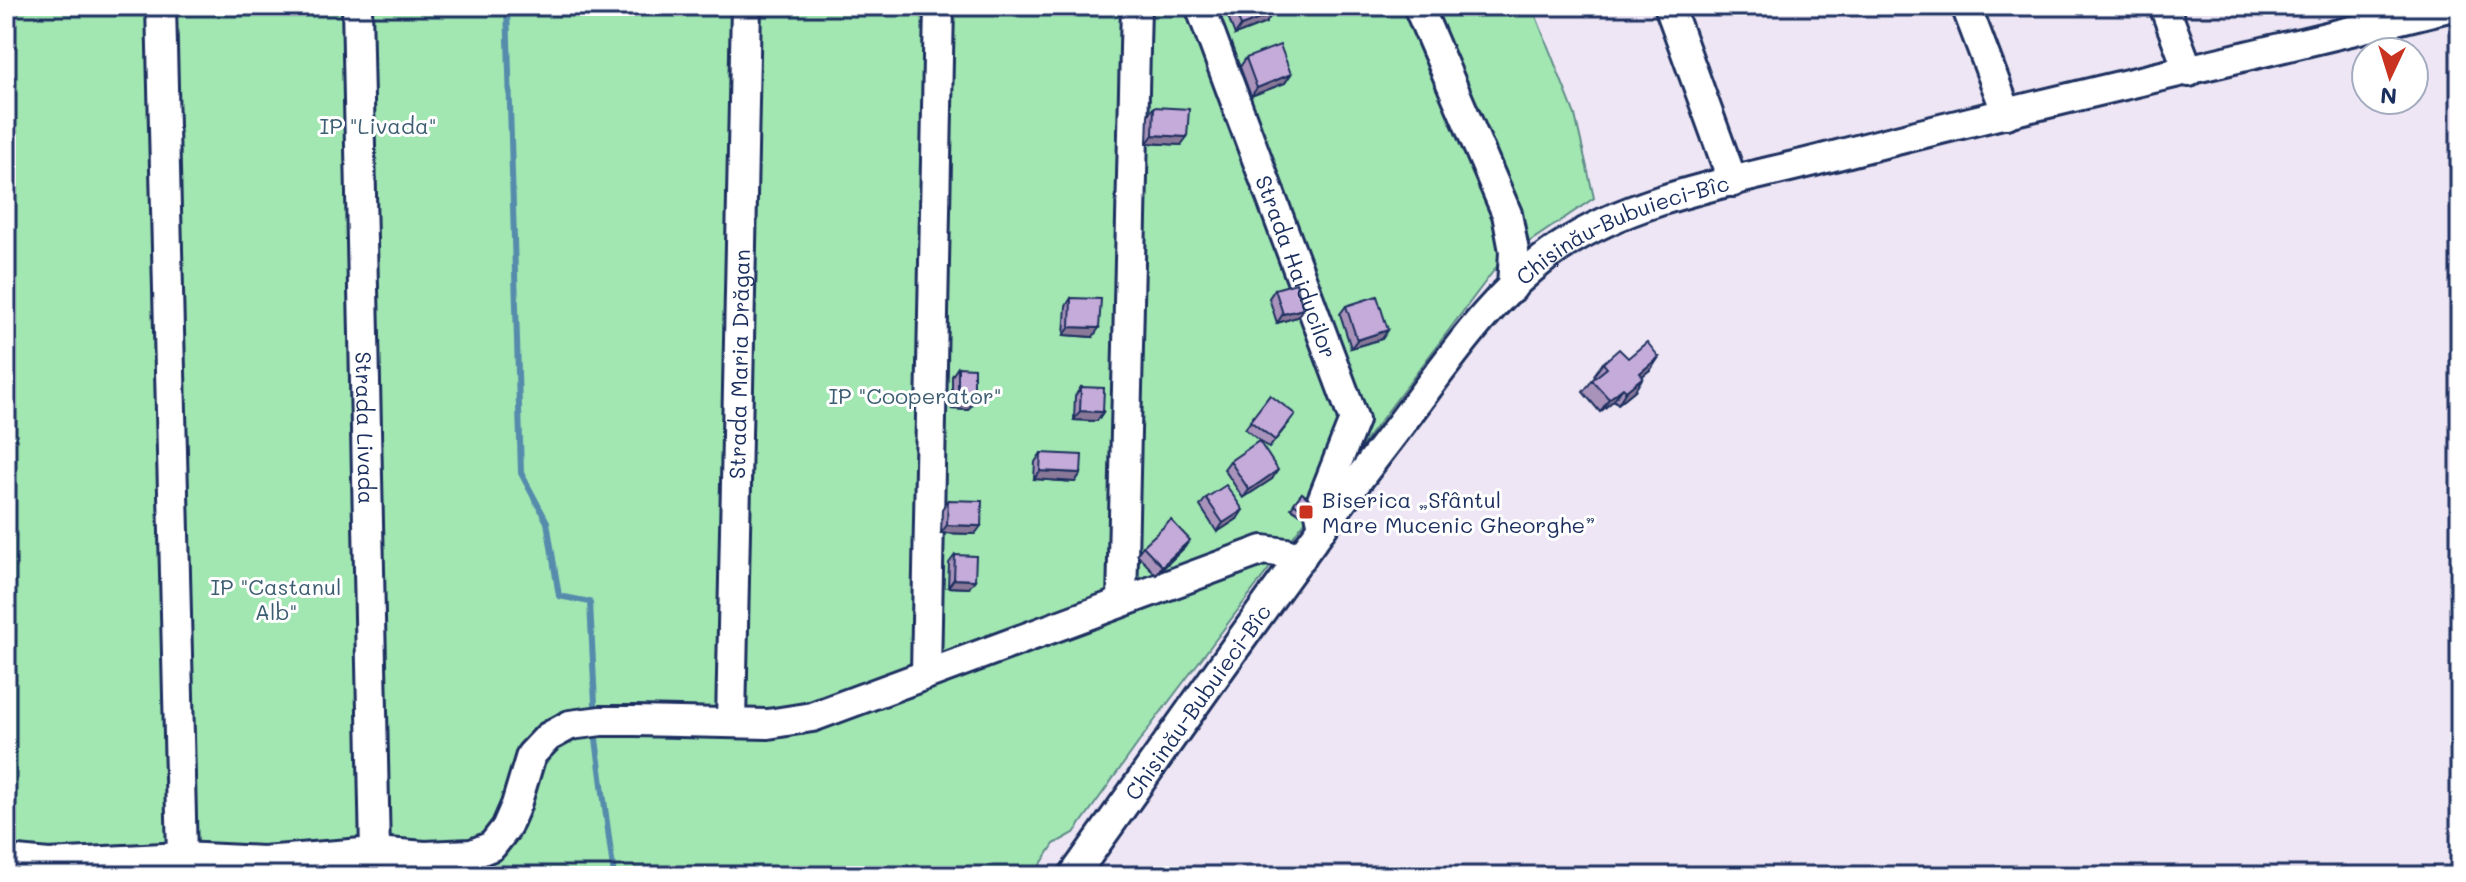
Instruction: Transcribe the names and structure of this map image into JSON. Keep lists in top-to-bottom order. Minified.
{"streets":{"street":["Chișinău-Bubuieci-Bîc","Strada Haiducilor","Strada Maria Drăgan","Strada Livada"]},"crossings":[["Chișinău-Bubuieci-Bîc","Strada Haiducilor"]],"parks":["IP \"Livada\"","IP \"Cooperator\"","IP \"Castanul Alb\""],"places":{"transit":["Biserica „Sfântul Mare Mucenic Gheorghe”"]},"north":"bottom"}
